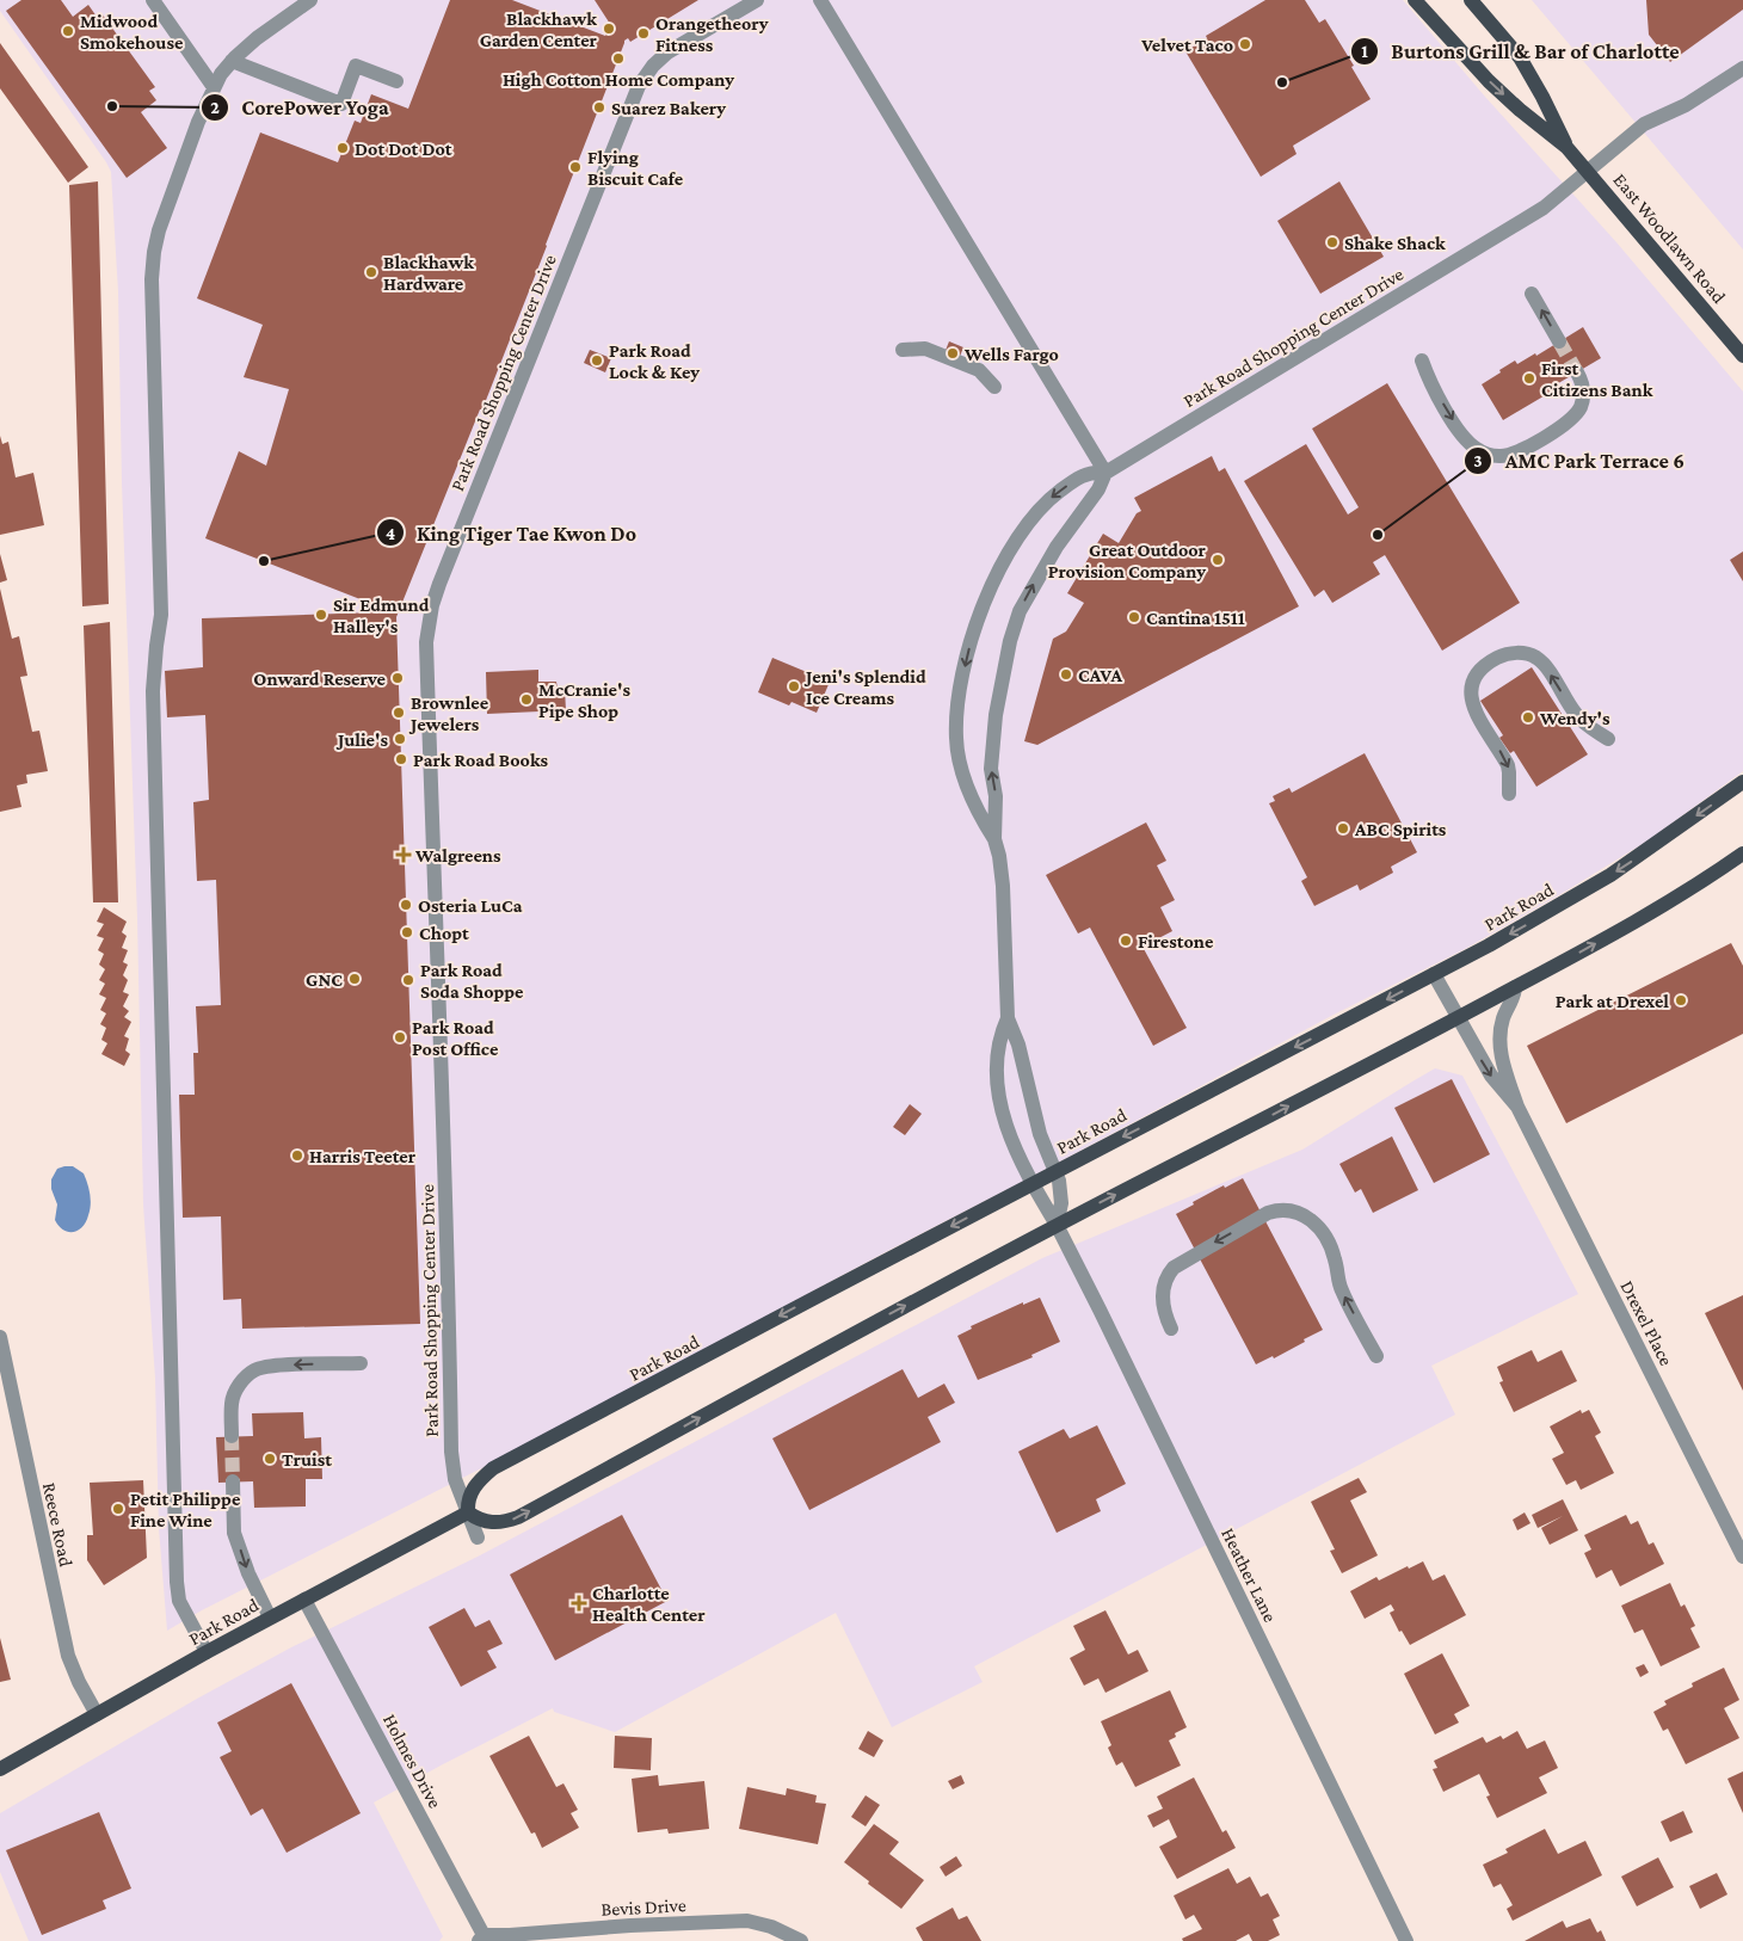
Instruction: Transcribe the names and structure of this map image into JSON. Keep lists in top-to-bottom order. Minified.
{"streets":{"main road":["East Woodlawn Road","Park Road"],"street":["Park Road Shopping Center Drive","Drexel Place","Reece Road","Heather Lane","Holmes Drive","Bevis Drive"]},"crossings":[["East Woodlawn Road","Park Road Shopping Center Drive"],["Park Road Shopping Center Drive","Park Road"],["Park Road Shopping Center Drive","Heather Lane"],["Park Road","Drexel Place"],["Park Road","Reece Road"],["Park Road","Holmes Drive"],["Holmes Drive","Bevis Drive"]],"places":{"other":["Blackhawk Garden Center","Midwood Smokehouse","Orangetheory Fitness","Velvet Taco","High Cotton Home Company","Burtons Grill & Bar of Charlotte","CorePower Yoga","Suarez Bakery","Dot Dot Dot","Flying Biscuit Cafe","Shake Shack","Blackhawk Hardware","Wells Fargo","Park Road Lock & Key","First Citizens Bank","AMC Park Terrace 6","Great Outdoor Provision Company","King Tiger Tae Kwon Do","Sir Edmund Halley's","Cantina 1511","CAVA","Onward Reserve","Jeni's Splendid Ice Creams","McCranie's Pipe Shop","Brownlee Jewelers","Wendy's","Julie's","Park Road Books","ABC Spirits","Osteria LuCa","Chopt","Firestone","GNC","Park Road Soda Shoppe","Park at Drexel","Park Road Post Office","Harris Teeter","Truist","Petit Philippe Fine Wine"],"health":["Walgreens","Charlotte Health Center"]}}
